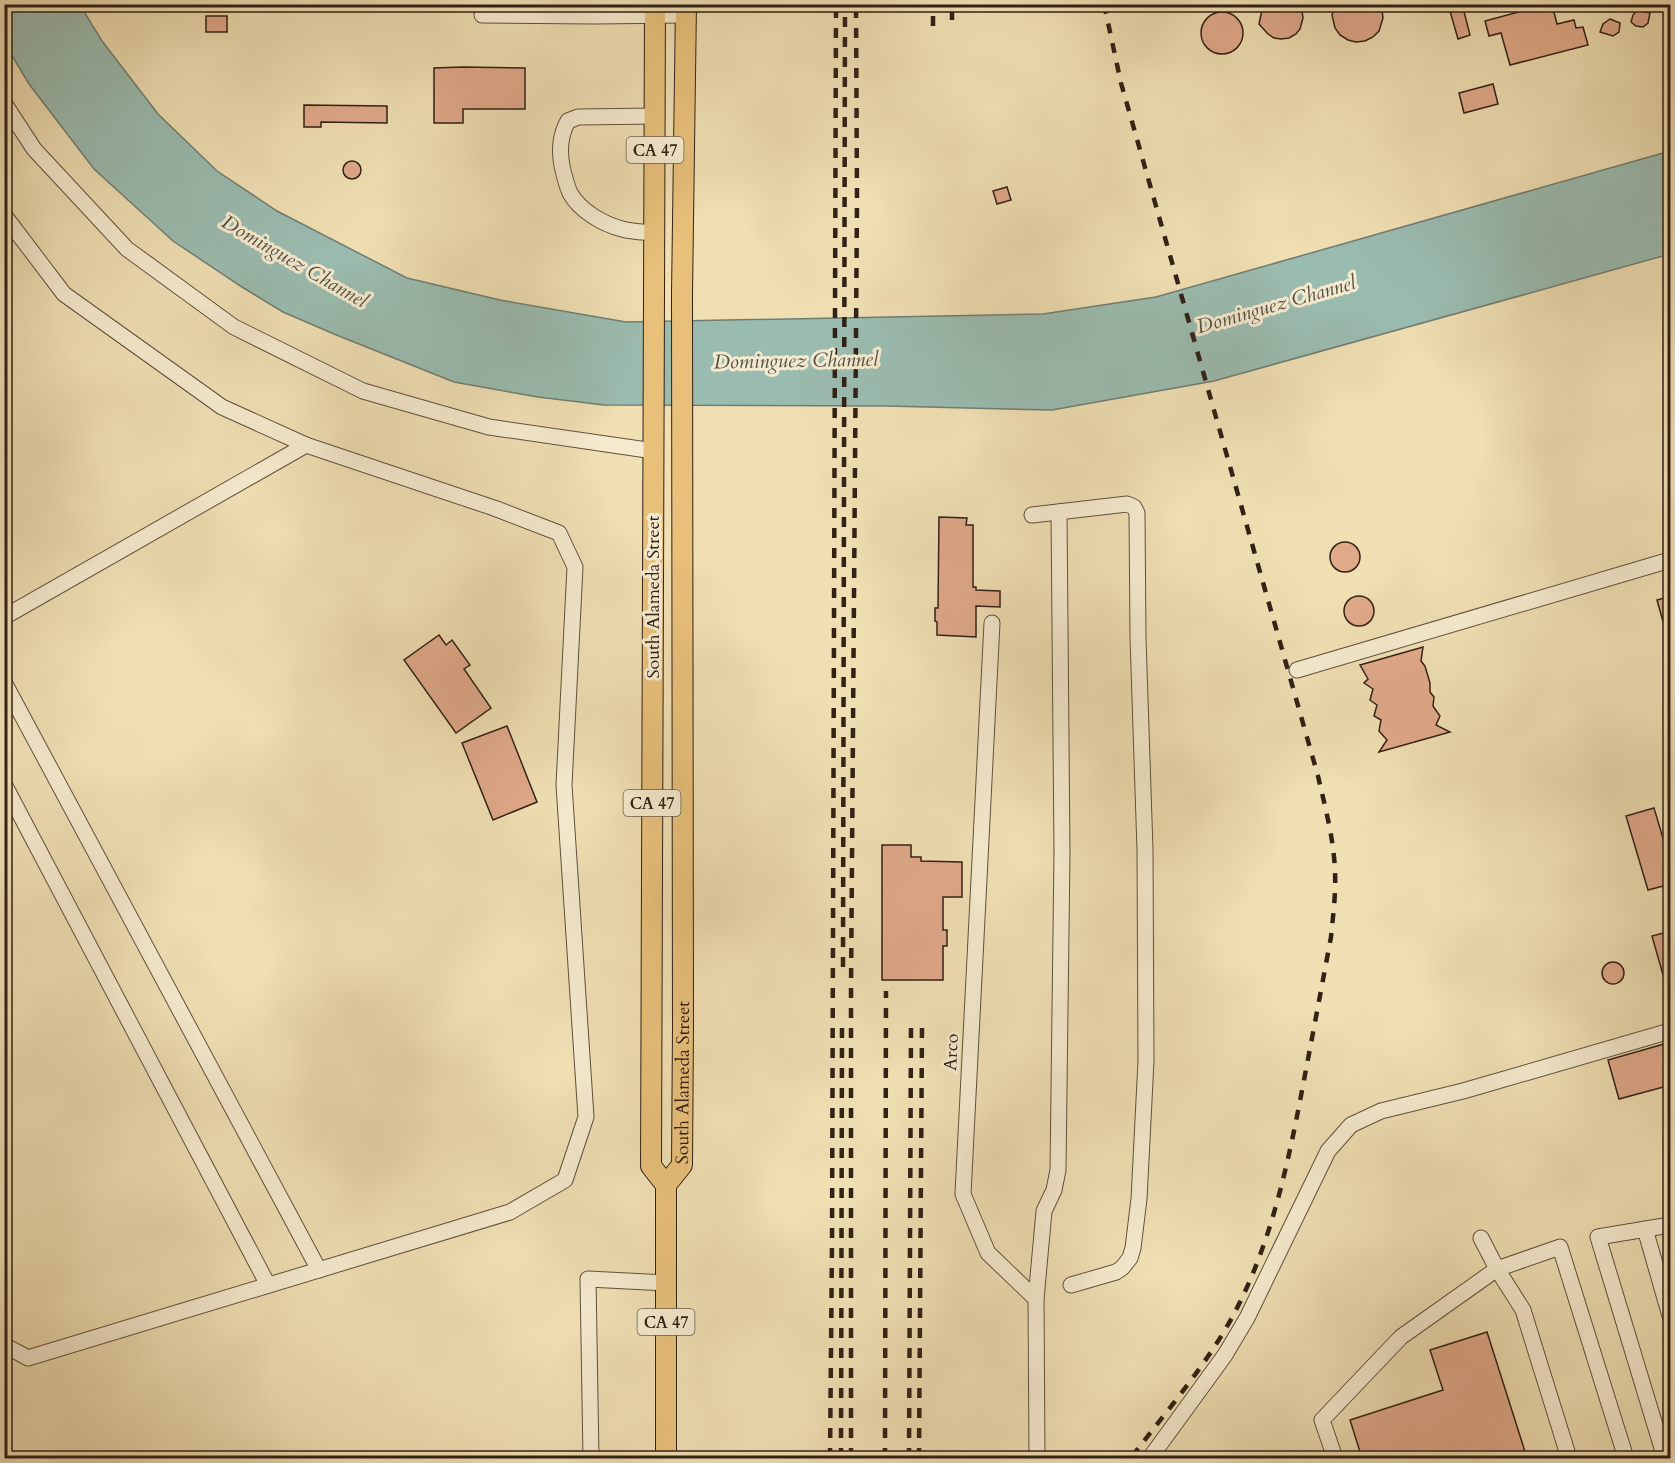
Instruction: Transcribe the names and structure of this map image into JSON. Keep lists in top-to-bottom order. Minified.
{"streets":{"main road":["CA 47","South Alameda Street"],"lane":["Arco"]},"water":["Dominguez Channel"]}
